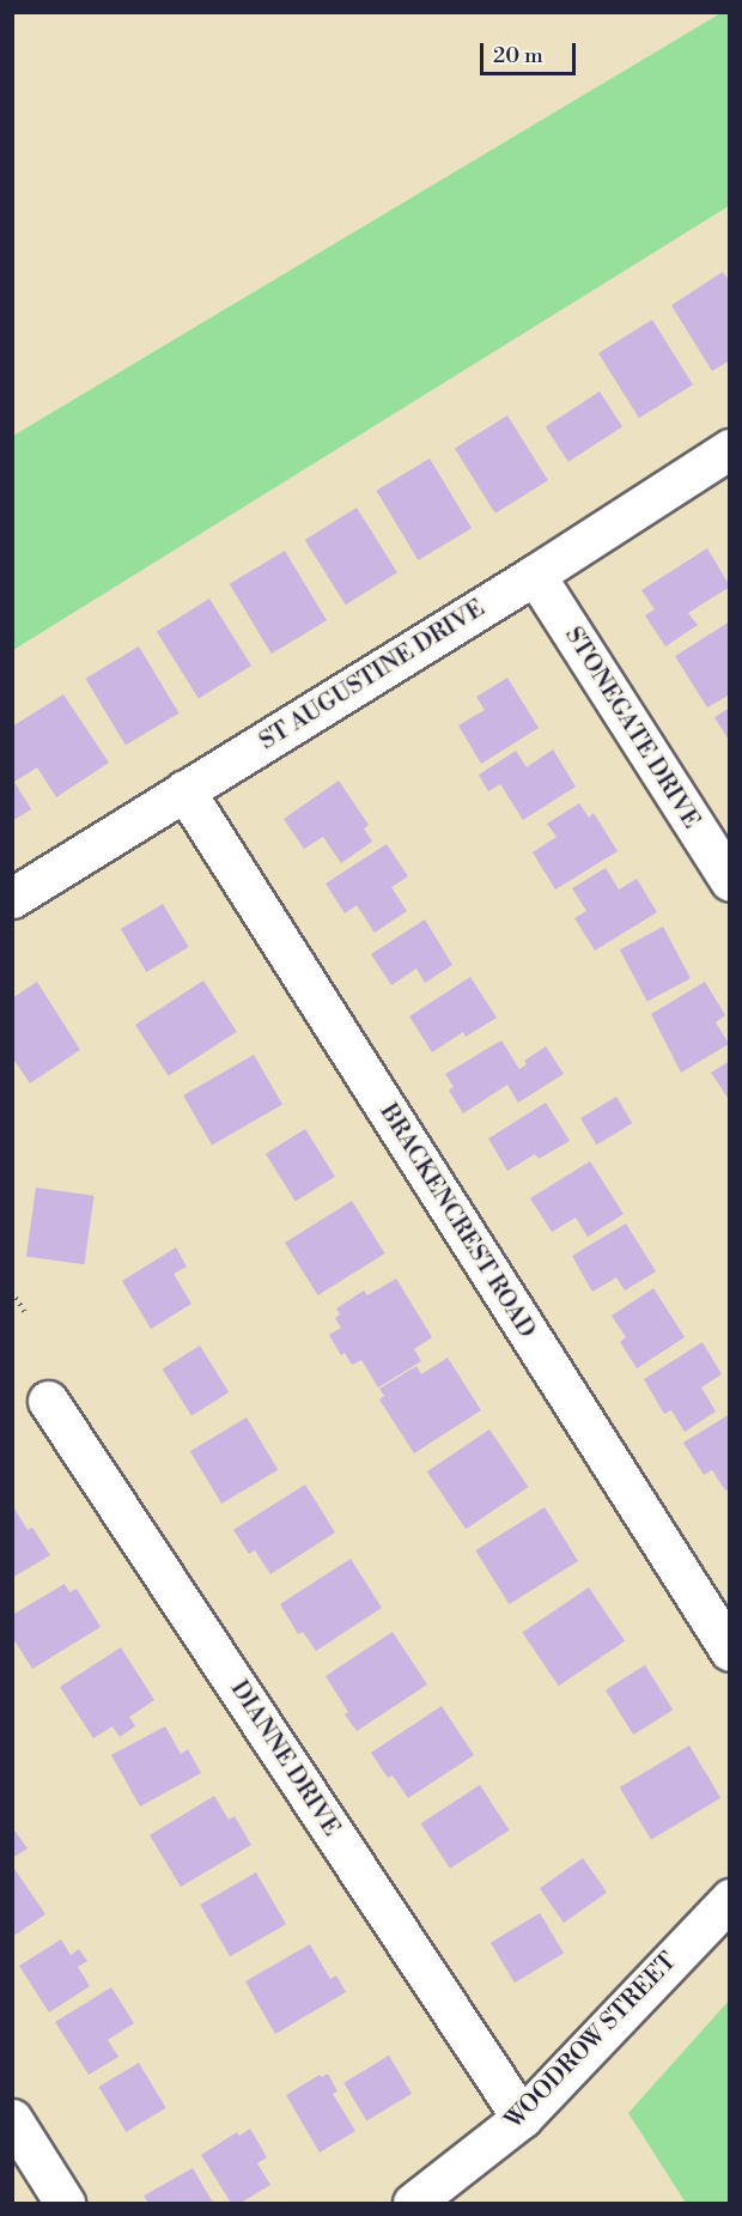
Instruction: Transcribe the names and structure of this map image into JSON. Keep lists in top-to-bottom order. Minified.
{"streets":{"street":["ST AUGUSTINE DRIVE","STONEGATE DRIVE","BRACKENCREST ROAD","DIANNE DRIVE","WOODROW STREET"]},"crossings":[["ST AUGUSTINE DRIVE","STONEGATE DRIVE"],["ST AUGUSTINE DRIVE","BRACKENCREST ROAD"],["DIANNE DRIVE","WOODROW STREET"]],"scale_bar":"20 m"}
